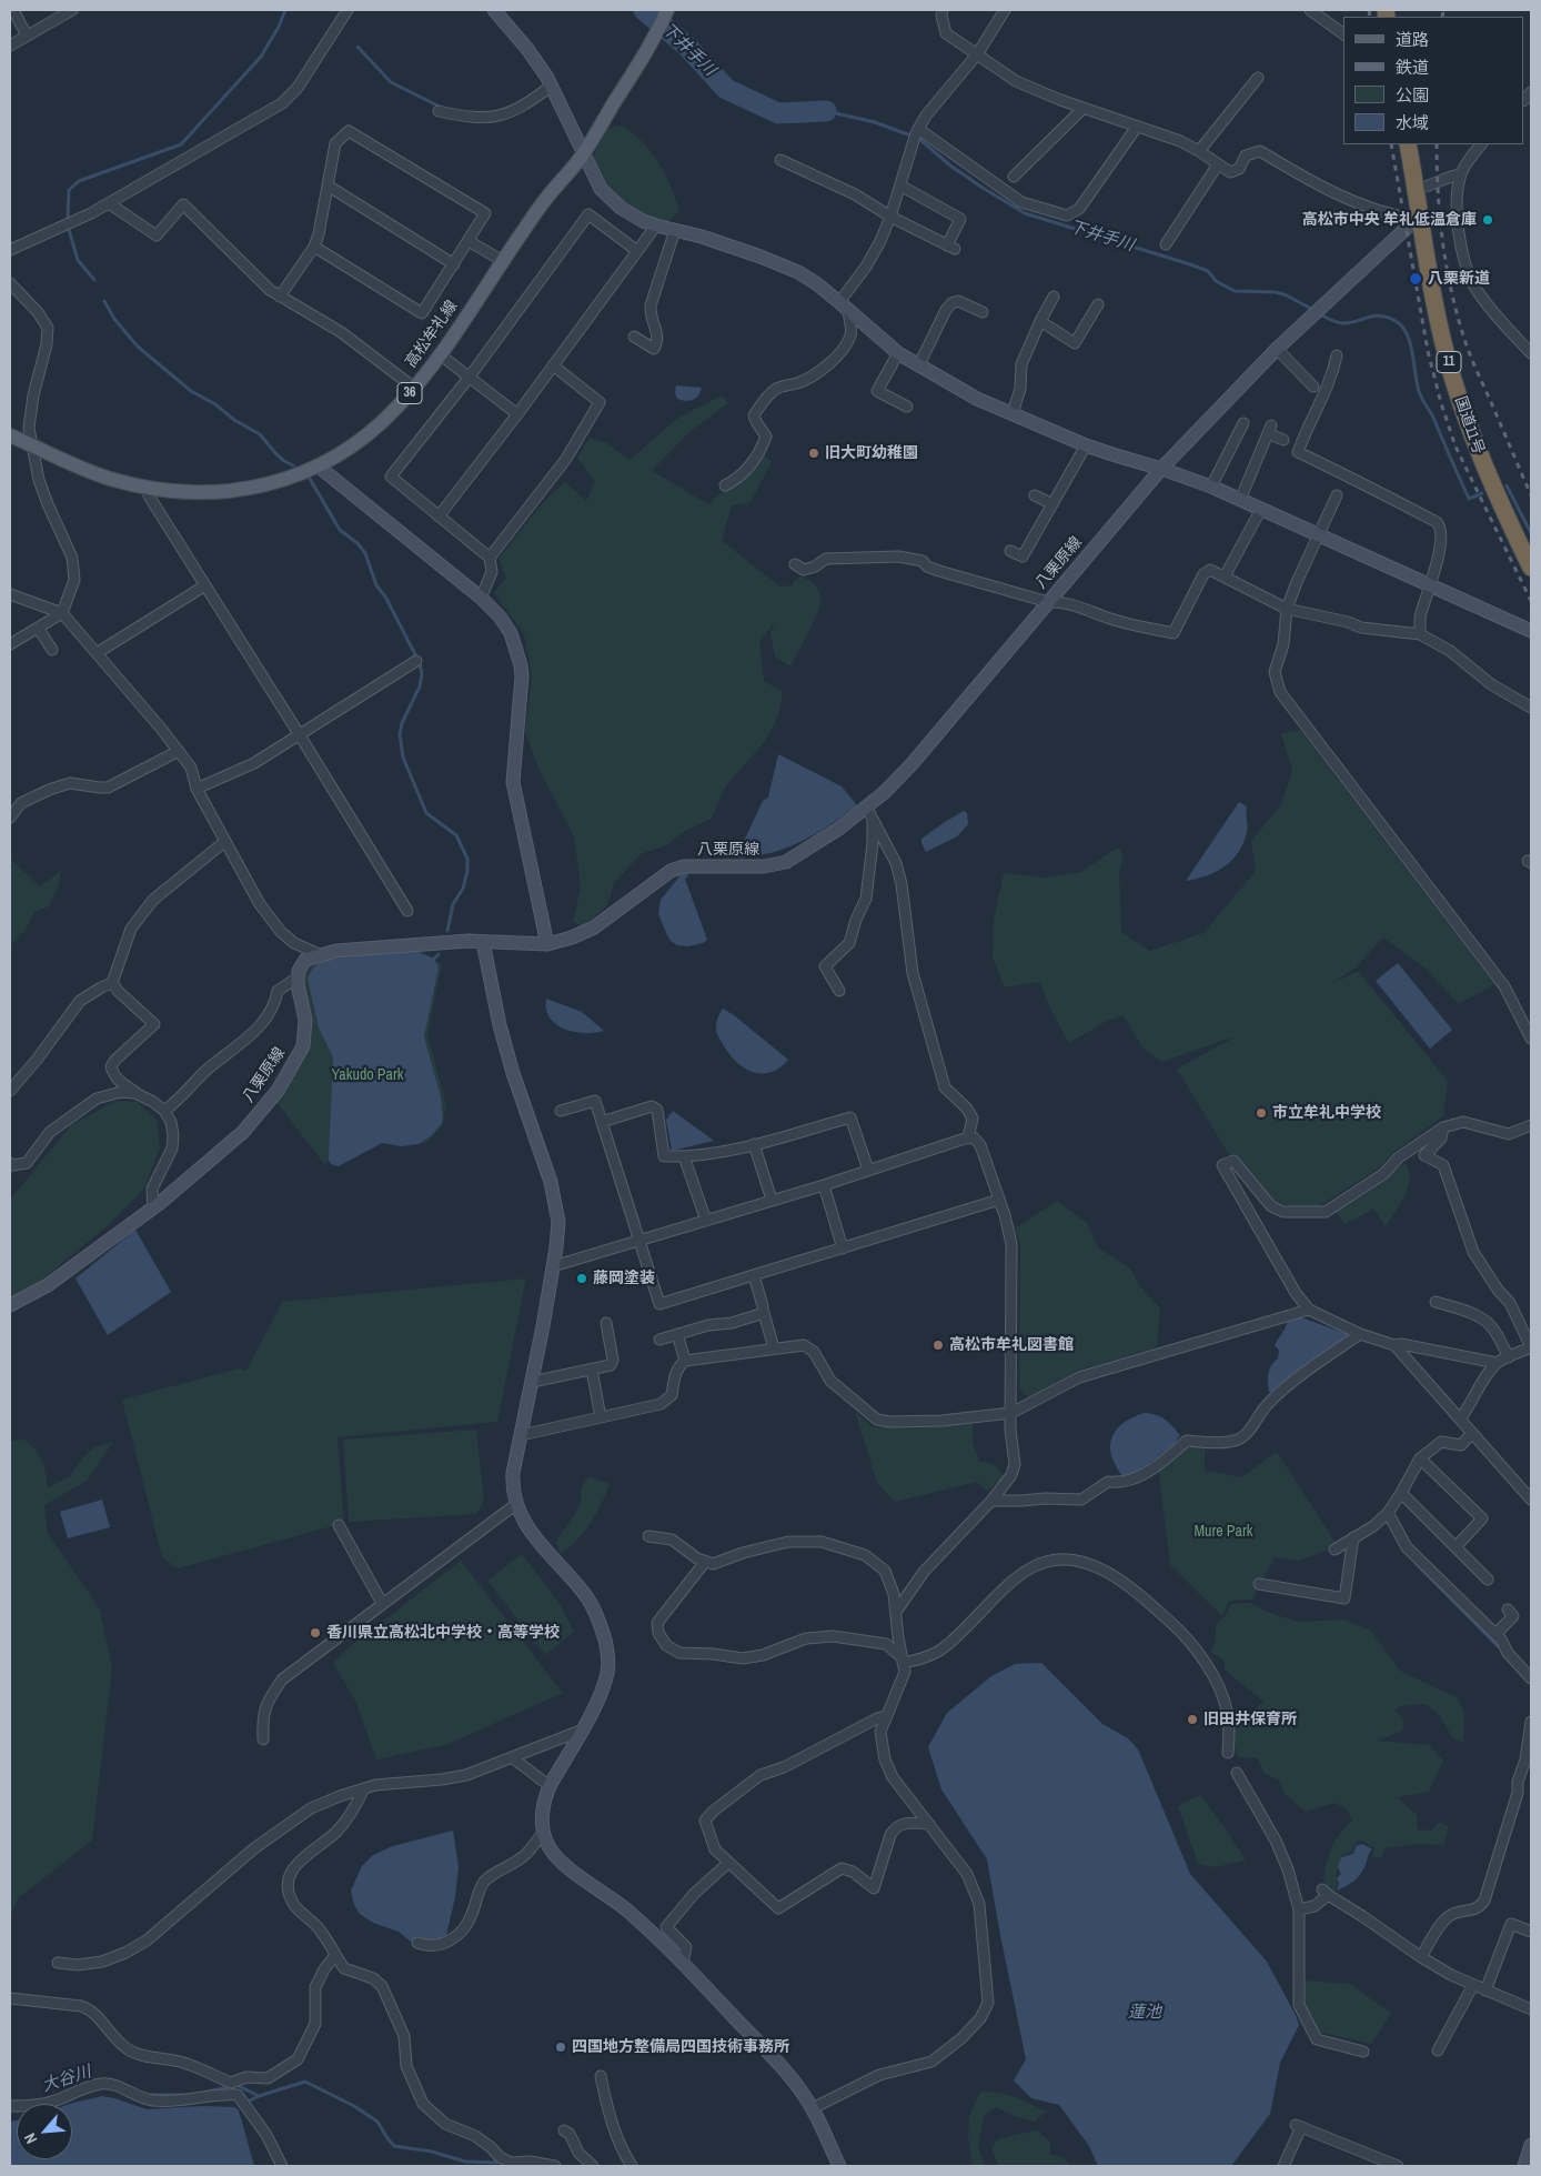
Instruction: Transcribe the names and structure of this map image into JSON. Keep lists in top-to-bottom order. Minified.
{"streets":{"highway":["11","国道11号"],"main road":["高松牟礼線","36"],"street":["八栗原線"]},"crossings":[["国道11号","八栗原線"]],"water":["下井手川","蓮池","大谷川"],"parks":["Yakudo Park","Mure Park"],"places":["高松市中央 牟礼低温倉庫","八栗新道","旧大町幼稚園","市立牟礼中学校","藤岡塗装","高松市牟礼図書館","香川県立高松北中学校・高等学校","旧田井保育所","四国地方整備局四国技術事務所"],"legend":["道路","鉄道","公園","水域"],"north":"bottom left"}
